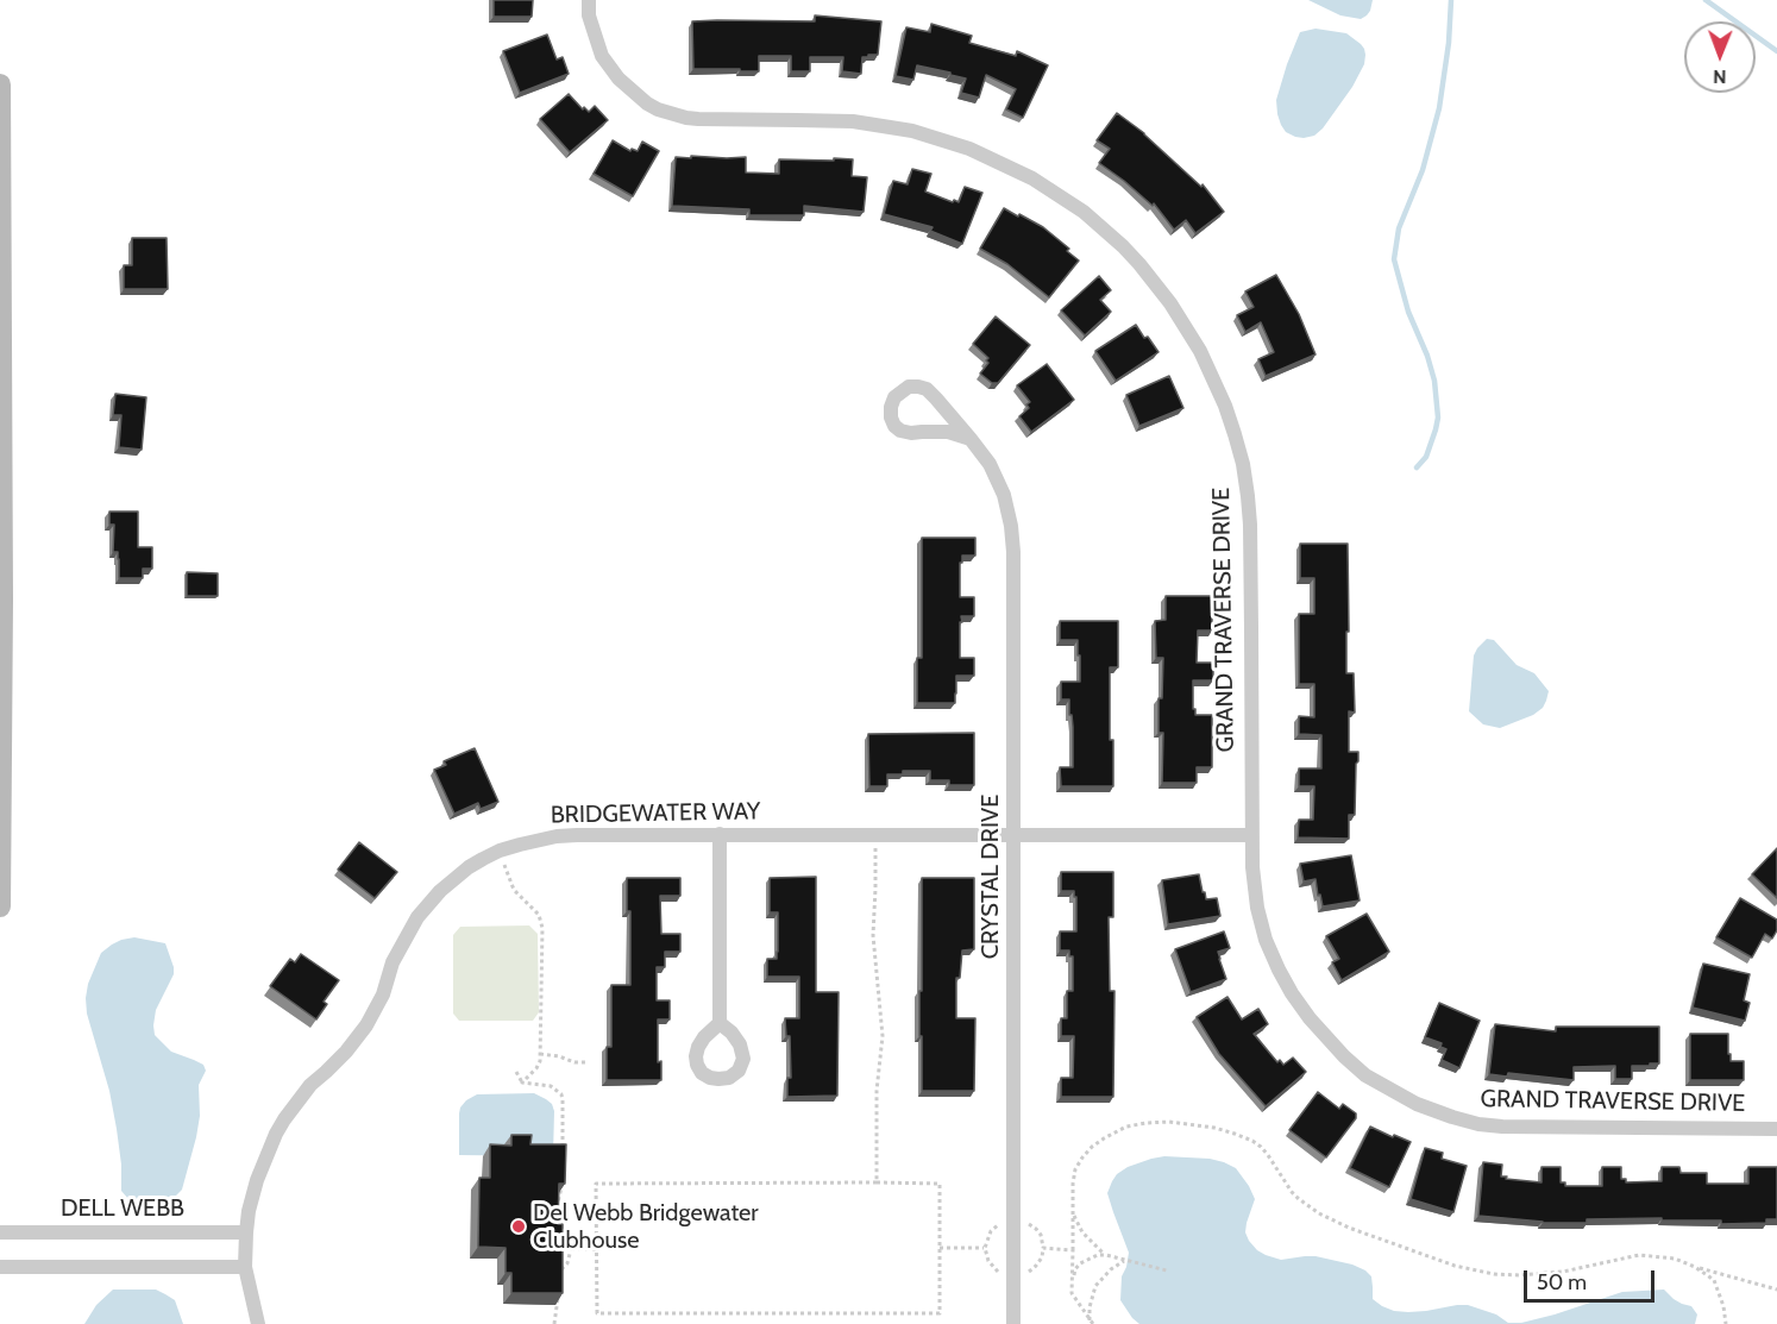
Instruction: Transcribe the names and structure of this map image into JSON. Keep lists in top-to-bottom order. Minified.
{"streets":{"street":["GRAND TRAVERSE DRIVE","BRIDGEWATER WAY","CRYSTAL DRIVE","DELL WEBB"]},"crossings":[["GRAND TRAVERSE DRIVE","BRIDGEWATER WAY"],["BRIDGEWATER WAY","CRYSTAL DRIVE"],["BRIDGEWATER WAY","DELL WEBB"]],"places":["Del Webb Bridgewater Clubhouse"],"scale_bar":"50 m","north":"bottom"}
